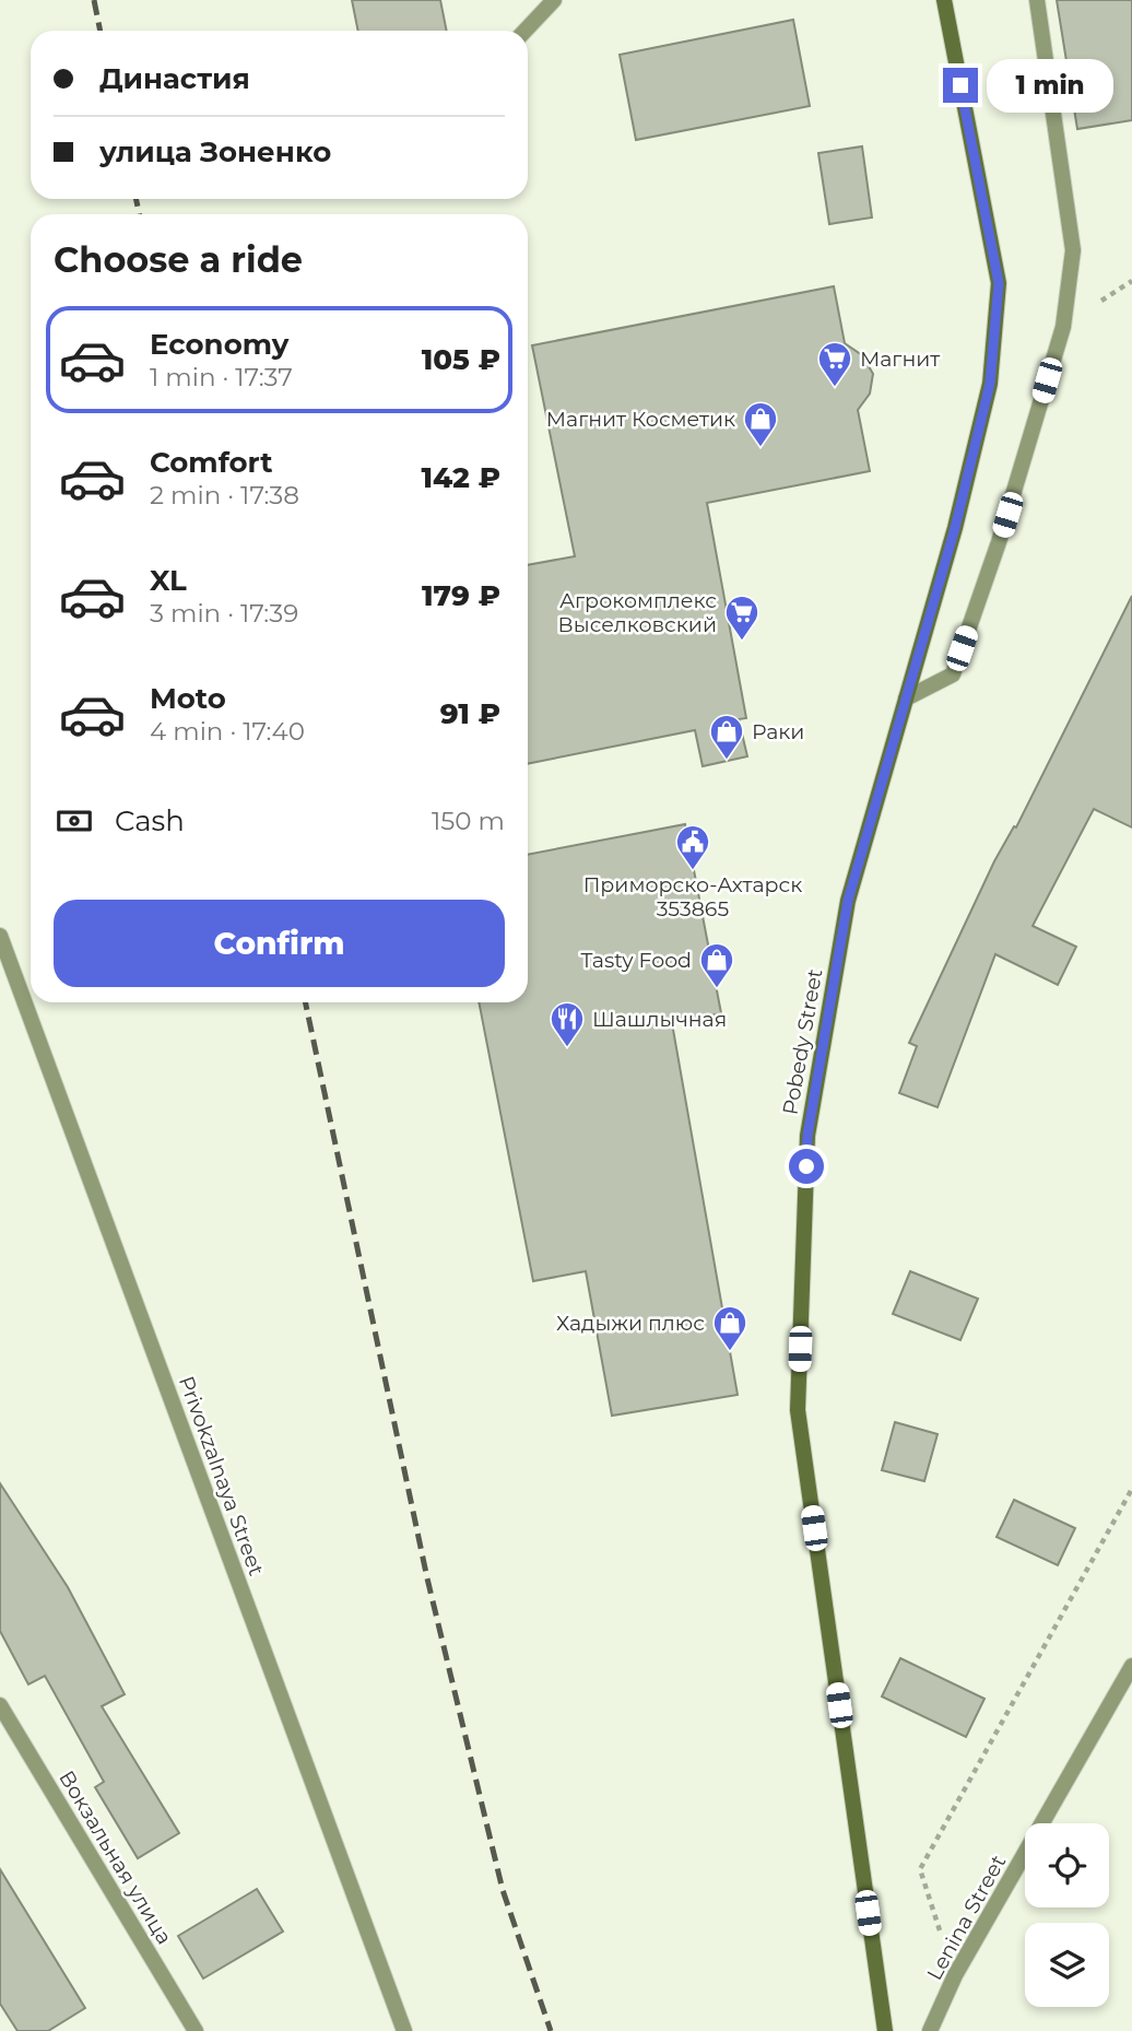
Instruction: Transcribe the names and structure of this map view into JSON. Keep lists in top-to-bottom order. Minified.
{"streets":{"street":["Pobedy Street","Privokzalnaya Street","Вокзальная улица","Lenina Street"]},"places":{"supermarket":["Магнит","Агрокомплекс Выселковский"],"shop":["Магнит Косметик","Раки","Tasty Food","Хадыжи плюс"],"public building":["Приморско-Ахтарск 353865"],"restaurant":["Шашлычная"]},"page":{"banner":["Династия","улица Зоненко"],"bubble":"1 min","heading":"Choose a ride","list":[{"name":"Economy","note":"1 min · 17:37","value":"105 ₽"},{"name":"Comfort","note":"2 min · 17:38","value":"142 ₽"},{"name":"XL","note":"3 min · 17:39","value":"179 ₽"},{"name":"Moto","note":"4 min · 17:40","value":"91 ₽"}],"pay":["Cash","150 m"],"buttons":"Confirm"}}
